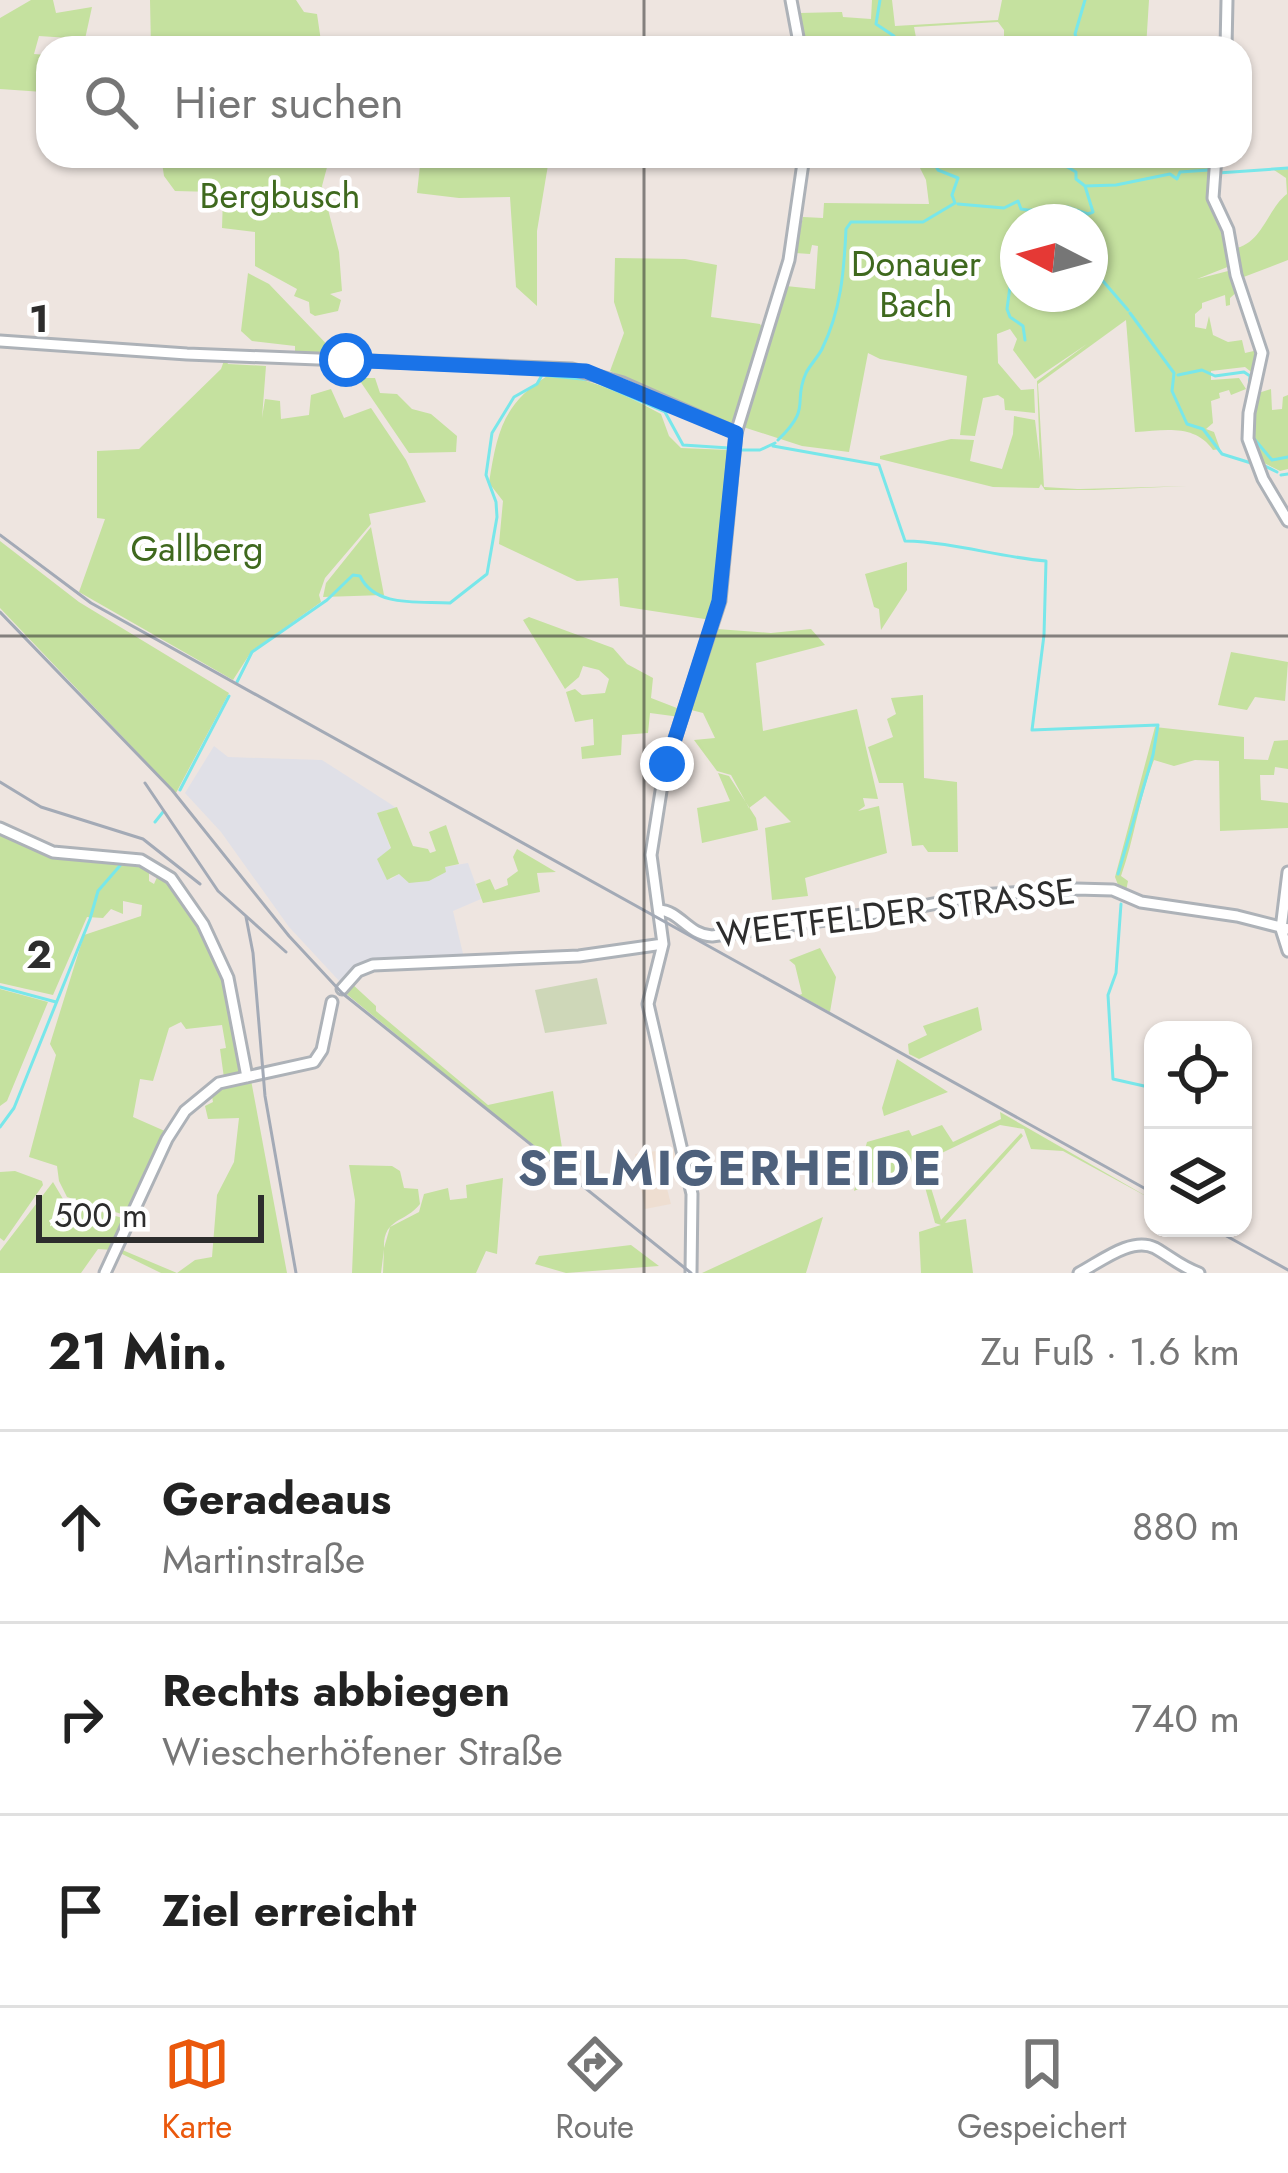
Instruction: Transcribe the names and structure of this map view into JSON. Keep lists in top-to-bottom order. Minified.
{"streets":{"street":["WEETFELDER STRASSE"]},"districts":["SELMIGERHEIDE"],"parks":["Bergbusch","Donauer Bach","Gallberg"],"scale_bar":"500 m","north":"left","page":{"search":"Hier suchen","scale":"500 m","heading":["21 Min.","Zu Fuß · 1.6 km"],"list":[["Geradeaus","Martinstraße","880 m"],["Rechts abbiegen","Wiescherhöfener Straße","740 m"],"Ziel erreicht"],"nav":["Karte","Route","Gespeichert"]},"grid":{"rows":["1","2"]}}
